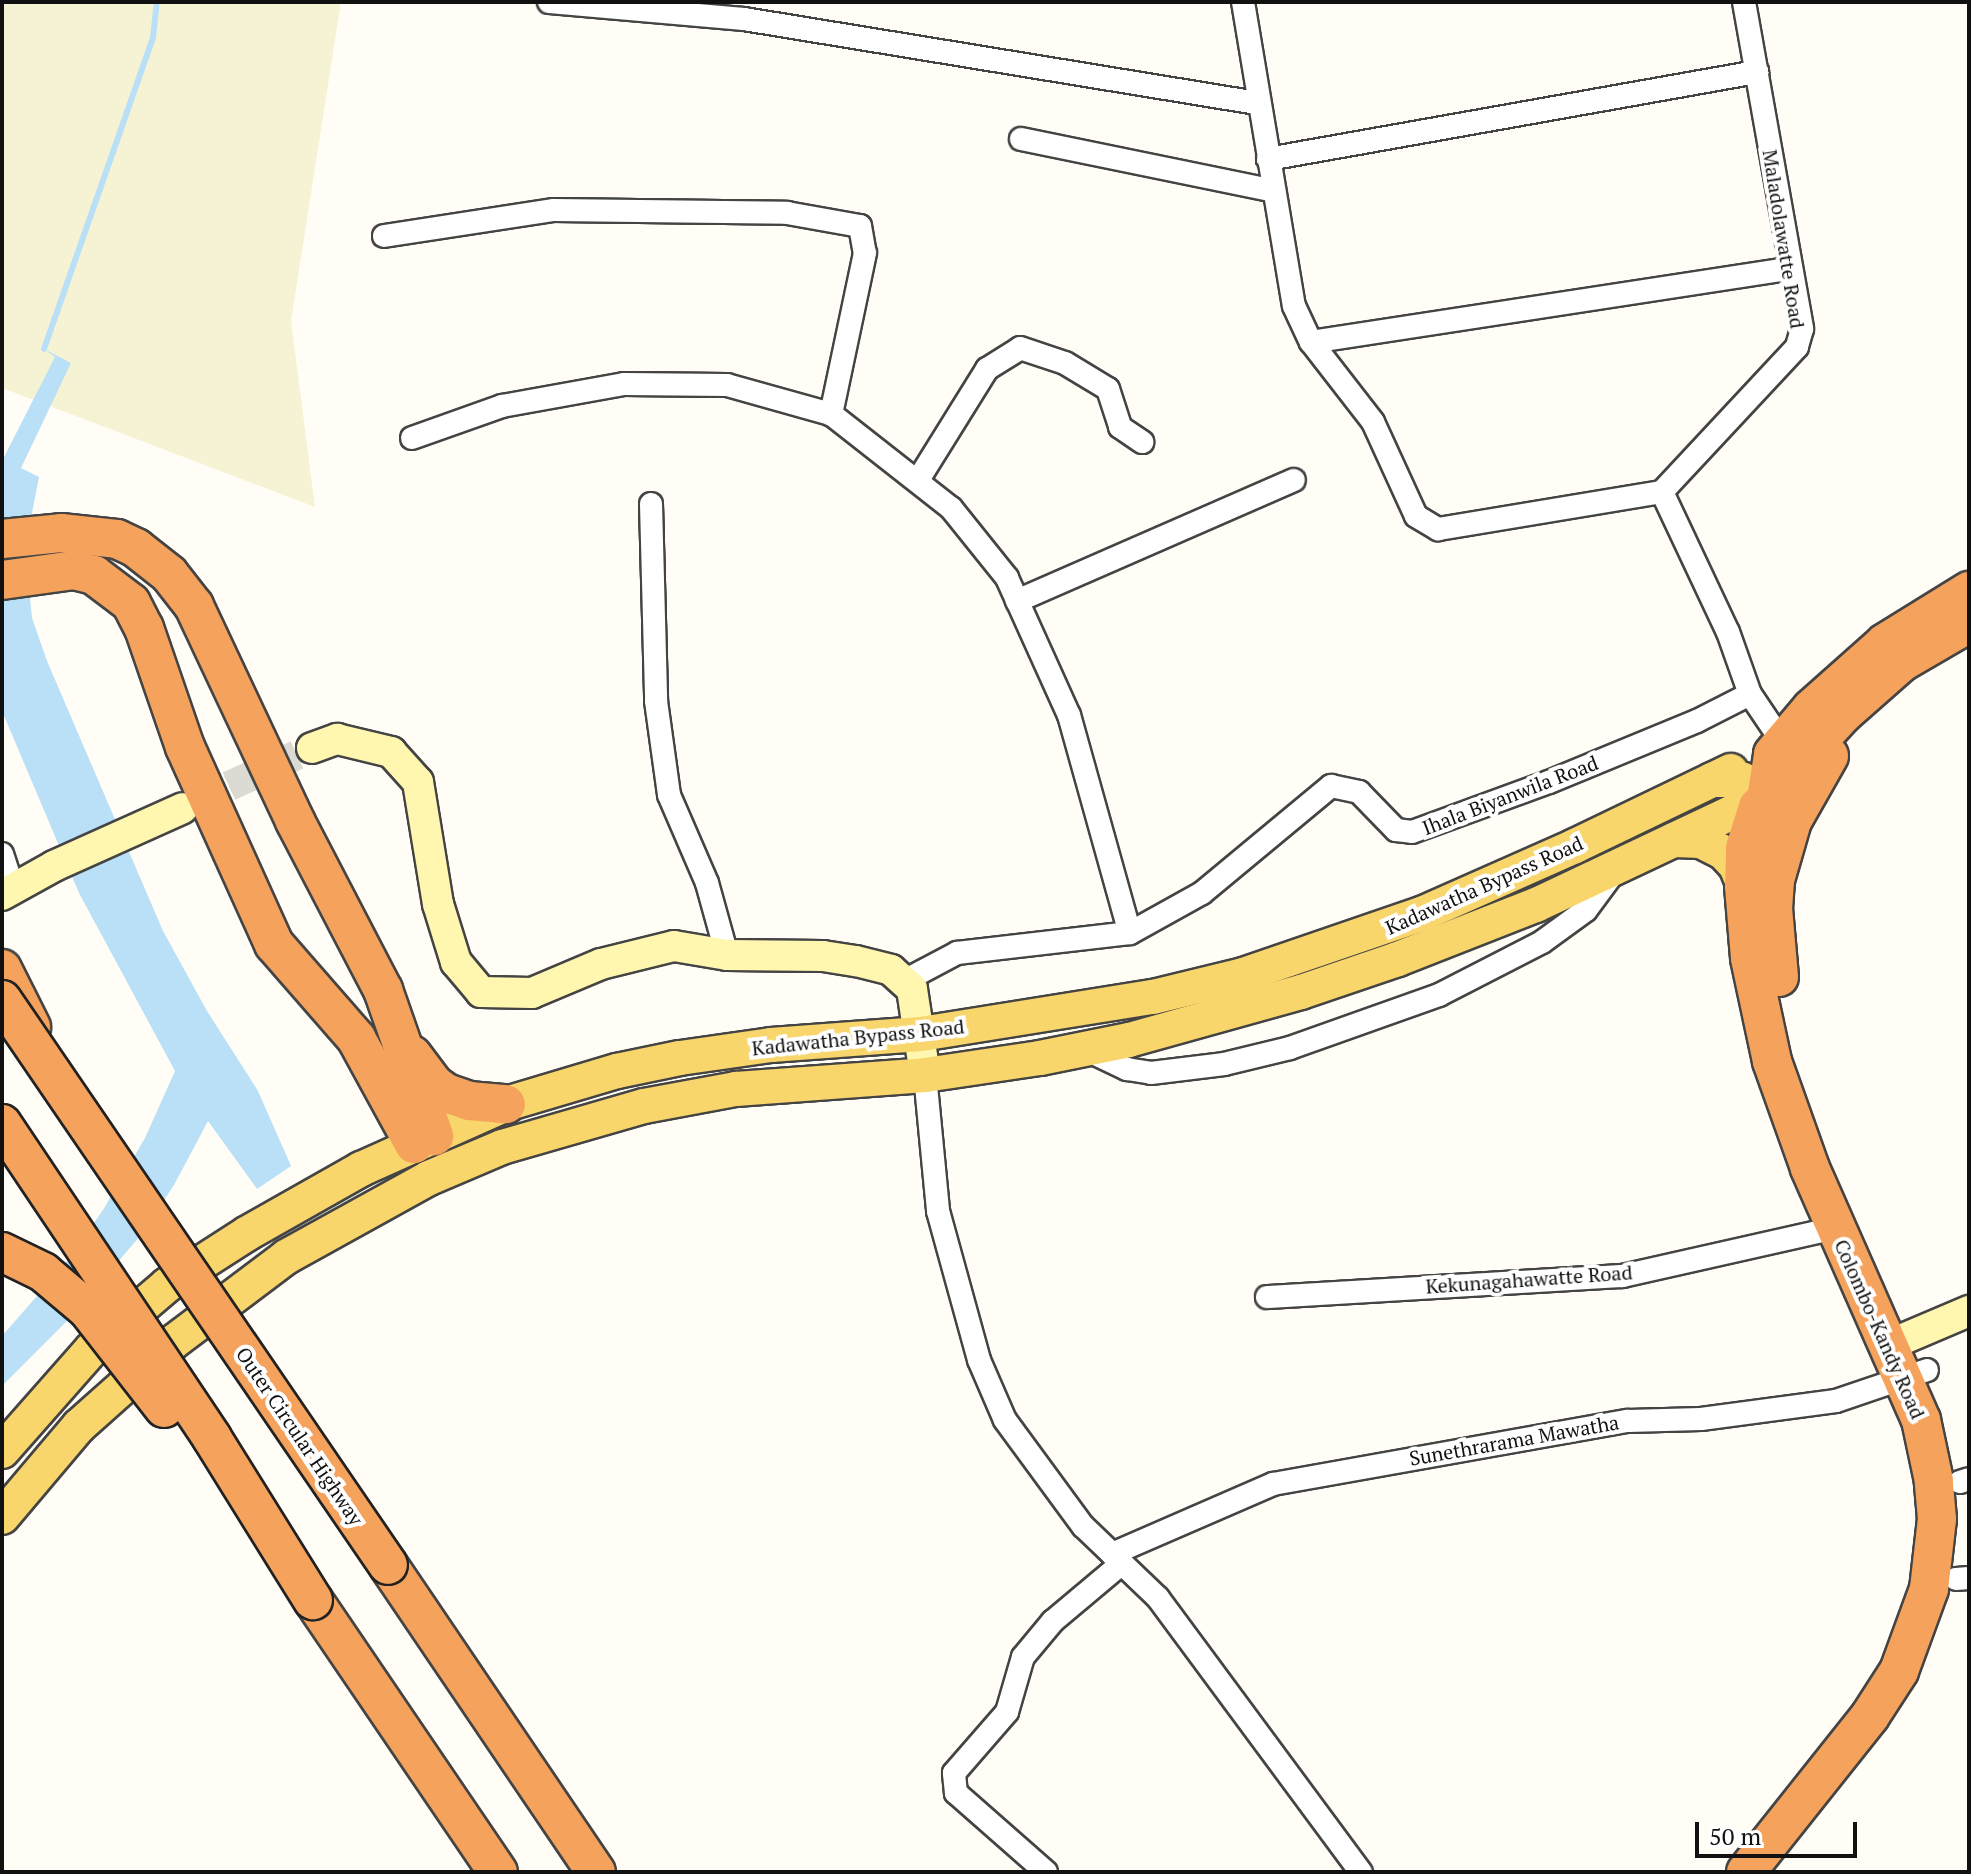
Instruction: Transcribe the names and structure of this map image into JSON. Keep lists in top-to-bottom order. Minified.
{"streets":{"highway":["Colombo-Kandy Road","Outer Circular Highway"],"main road":["Kadawatha Bypass Road"],"street":["Maladolawatte Road","Ihala Biyanwila Road","Kekunagahawatte Road","Sunethrarama Mawatha"]},"crossings":[["Kadawatha Bypass Road","Colombo-Kandy Road"],["Kekunagahawatte Road","Colombo-Kandy Road"],["Colombo-Kandy Road","Sunethrarama Mawatha"]],"scale_bar":"50 m"}
